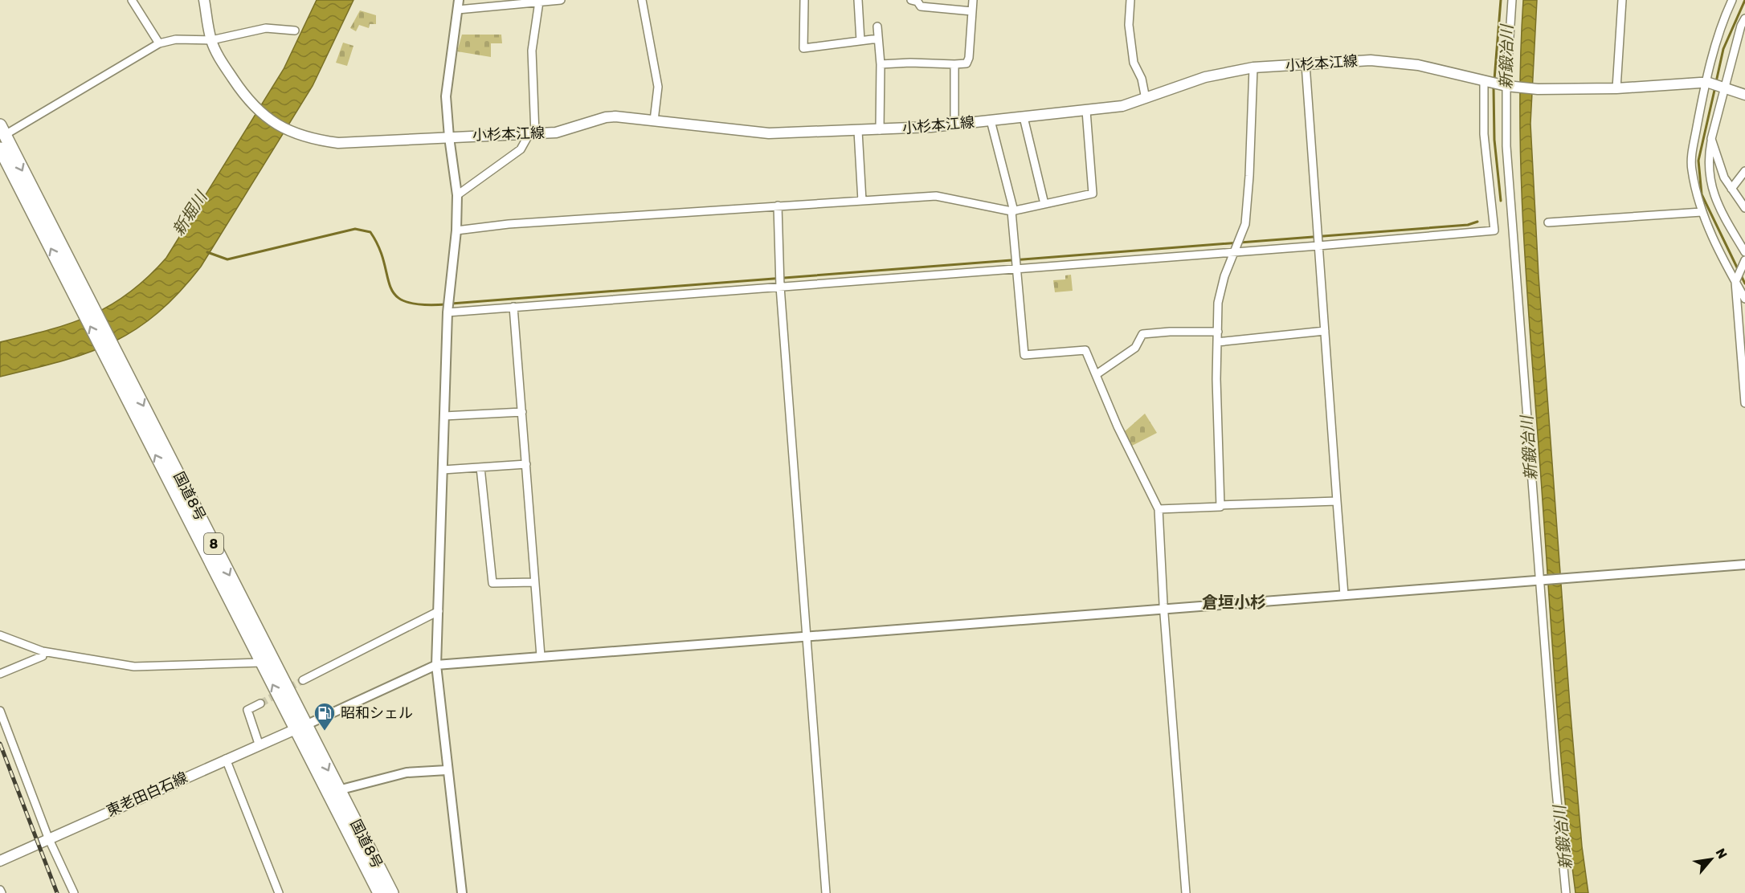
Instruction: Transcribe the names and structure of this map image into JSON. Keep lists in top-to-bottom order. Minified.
{"streets":{"highway":["国道8号","8"],"main road":["小杉本江線","東老田白石線"]},"crossings":[["国道8号","東老田白石線"]],"districts":["倉垣小杉"],"water":["新鍛冶川","新堀川"],"places":{"fuel station":["昭和シェル"]},"north":"top right"}
